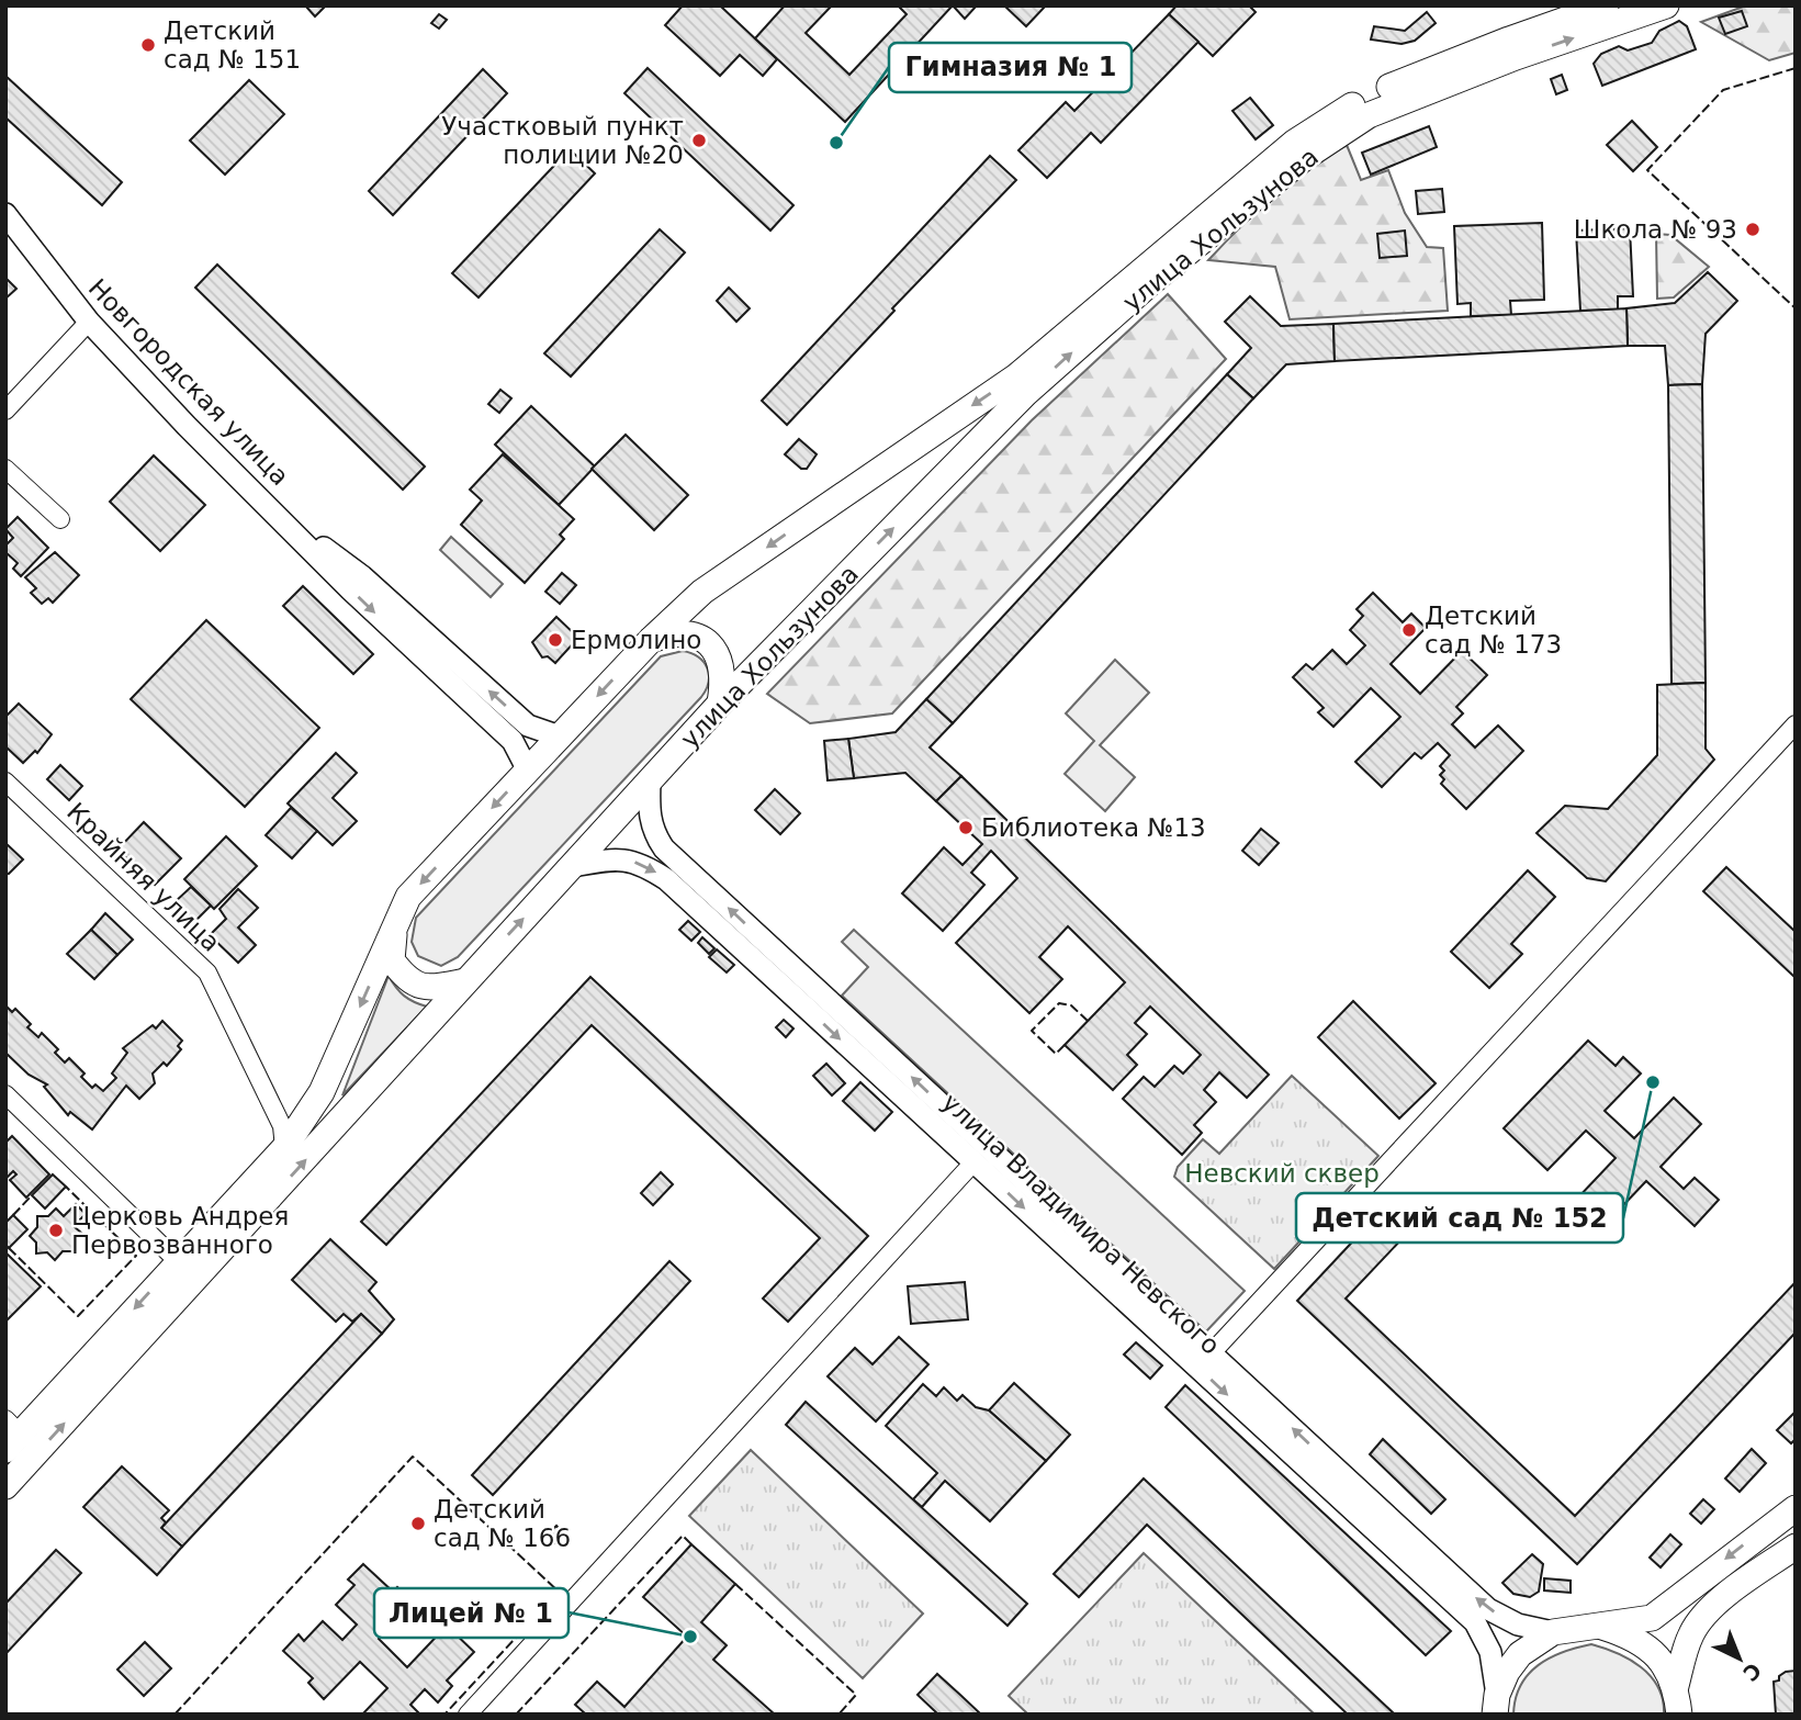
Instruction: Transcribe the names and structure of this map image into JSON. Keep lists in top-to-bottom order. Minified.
{"streets":{"main road":["улица Хользунова"],"street":["Новгородская улица","Крайняя улица","улица Владимира Невского"]},"crossings":[["улица Хользунова","Новгородская улица"],["улица Хользунова","Крайняя улица"],["улица Хользунова","улица Владимира Невского"]],"parks":["Невский сквер"],"places":["Детский сад № 151","Участковый пункт полиции №20","Гимназия № 1","Школа № 93","Детский сад № 173","Ермолино","Библиотека №13","Детский сад № 152","Церковь Андрея Первозванного","Детский сад № 166","Лицей № 1"],"north":"bottom right"}
